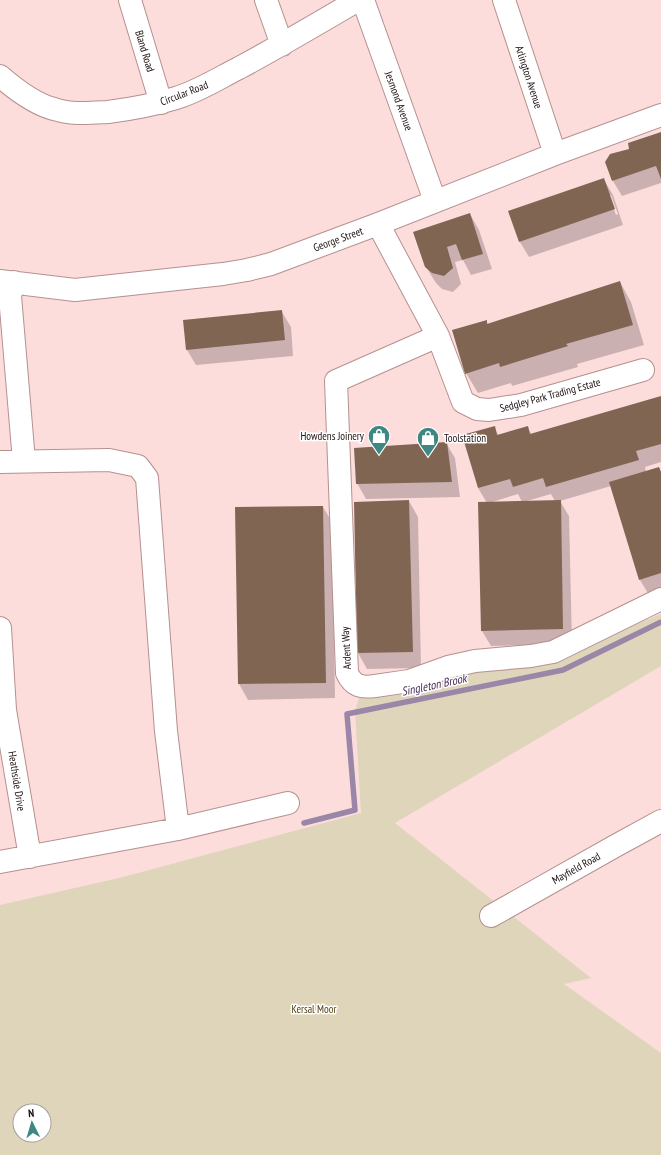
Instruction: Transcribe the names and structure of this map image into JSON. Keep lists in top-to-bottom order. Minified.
{"streets":{"street":["Bland Road","Arlington Avenue","Circular Road","Jesmond Avenue","George Street","Sedgley Park Trading Estate","Ardent Way","Heathside Drive","Mayfield Road"]},"crossings":[["Bland Road","Circular Road"],["Arlington Avenue","George Street"],["Jesmond Avenue","George Street"],["George Street","Sedgley Park Trading Estate"],["Sedgley Park Trading Estate","Ardent Way"]],"water":["Singleton Brook"],"parks":["Kersal Moor"],"places":{"shop":["Howdens Joinery","Toolstation"]},"north":"top"}
